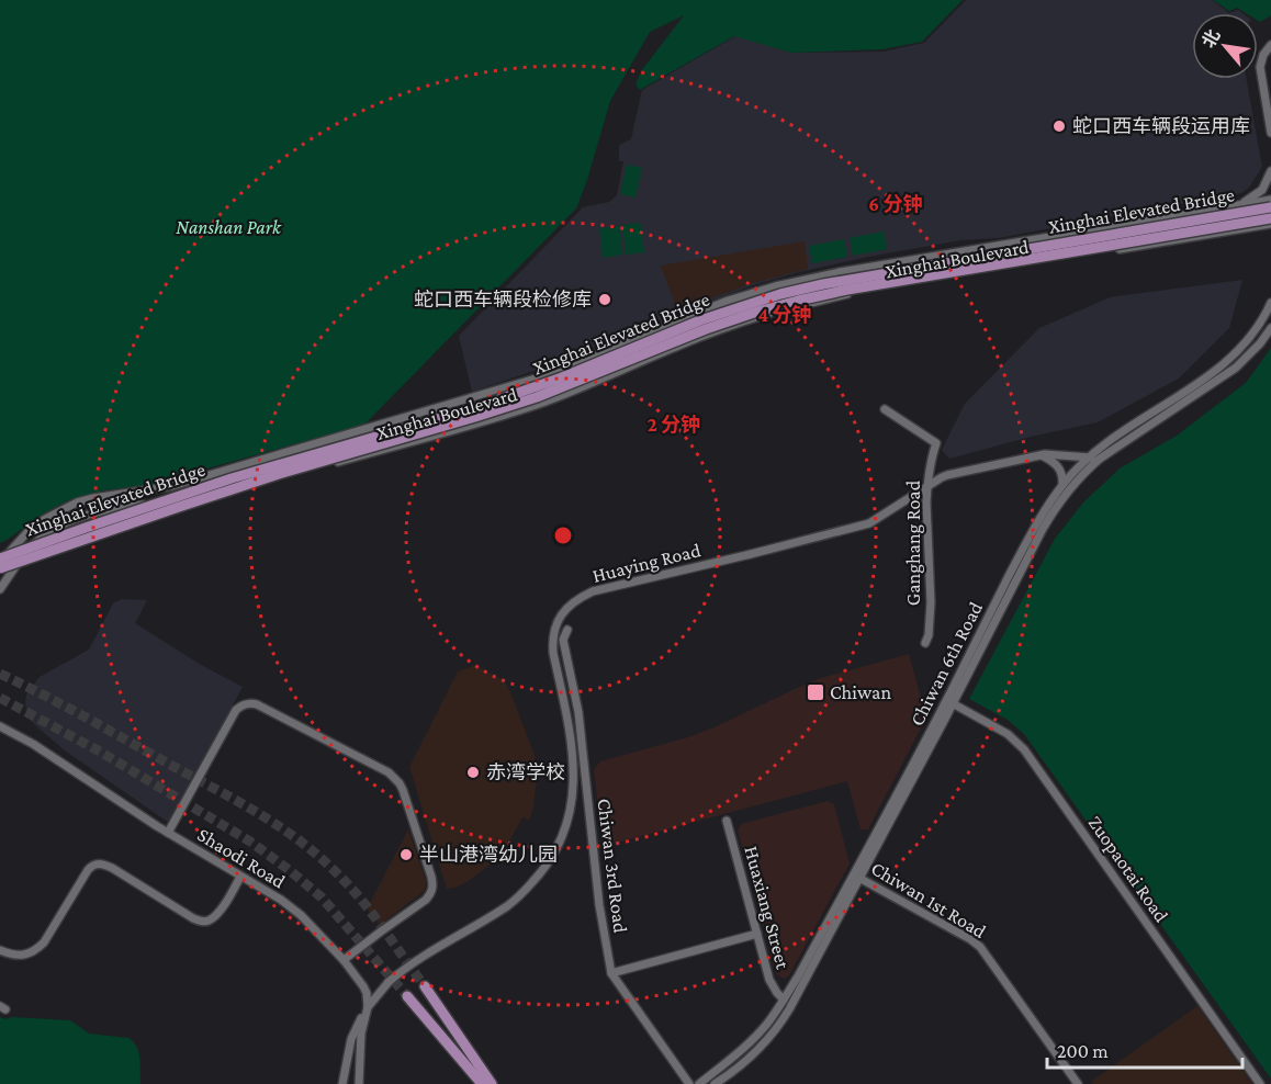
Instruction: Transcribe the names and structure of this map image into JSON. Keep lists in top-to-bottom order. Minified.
{"streets":{"main road":["Xinghai Elevated Bridge"],"street":["Xinghai Boulevard","Ganghang Road","Huaying Road","Chiwan 6th Road","Shaodi Road","Chiwan 3rd Road","Zuopaotai Road","Chiwan 1st Road","Huaxiang Street"]},"crossings":[["Xinghai Elevated Bridge","Xinghai Boulevard"],["Ganghang Road","Huaying Road"],["Huaying Road","Chiwan 6th Road"],["Huaying Road","Shaodi Road"],["Chiwan 6th Road","Zuopaotai Road"],["Chiwan 6th Road","Chiwan 1st Road"],["Chiwan 6th Road","Huaxiang Street"]],"parks":["Nanshan Park"],"places":{"other":["蛇口西车辆段运用库","蛇口西车辆段检修库","赤湾学校","半山港湾幼儿园"],"transit":["Chiwan"]},"scale_bar":"200 m","north":"top left","rings":["6 分钟","4 分钟","2 分钟"]}
